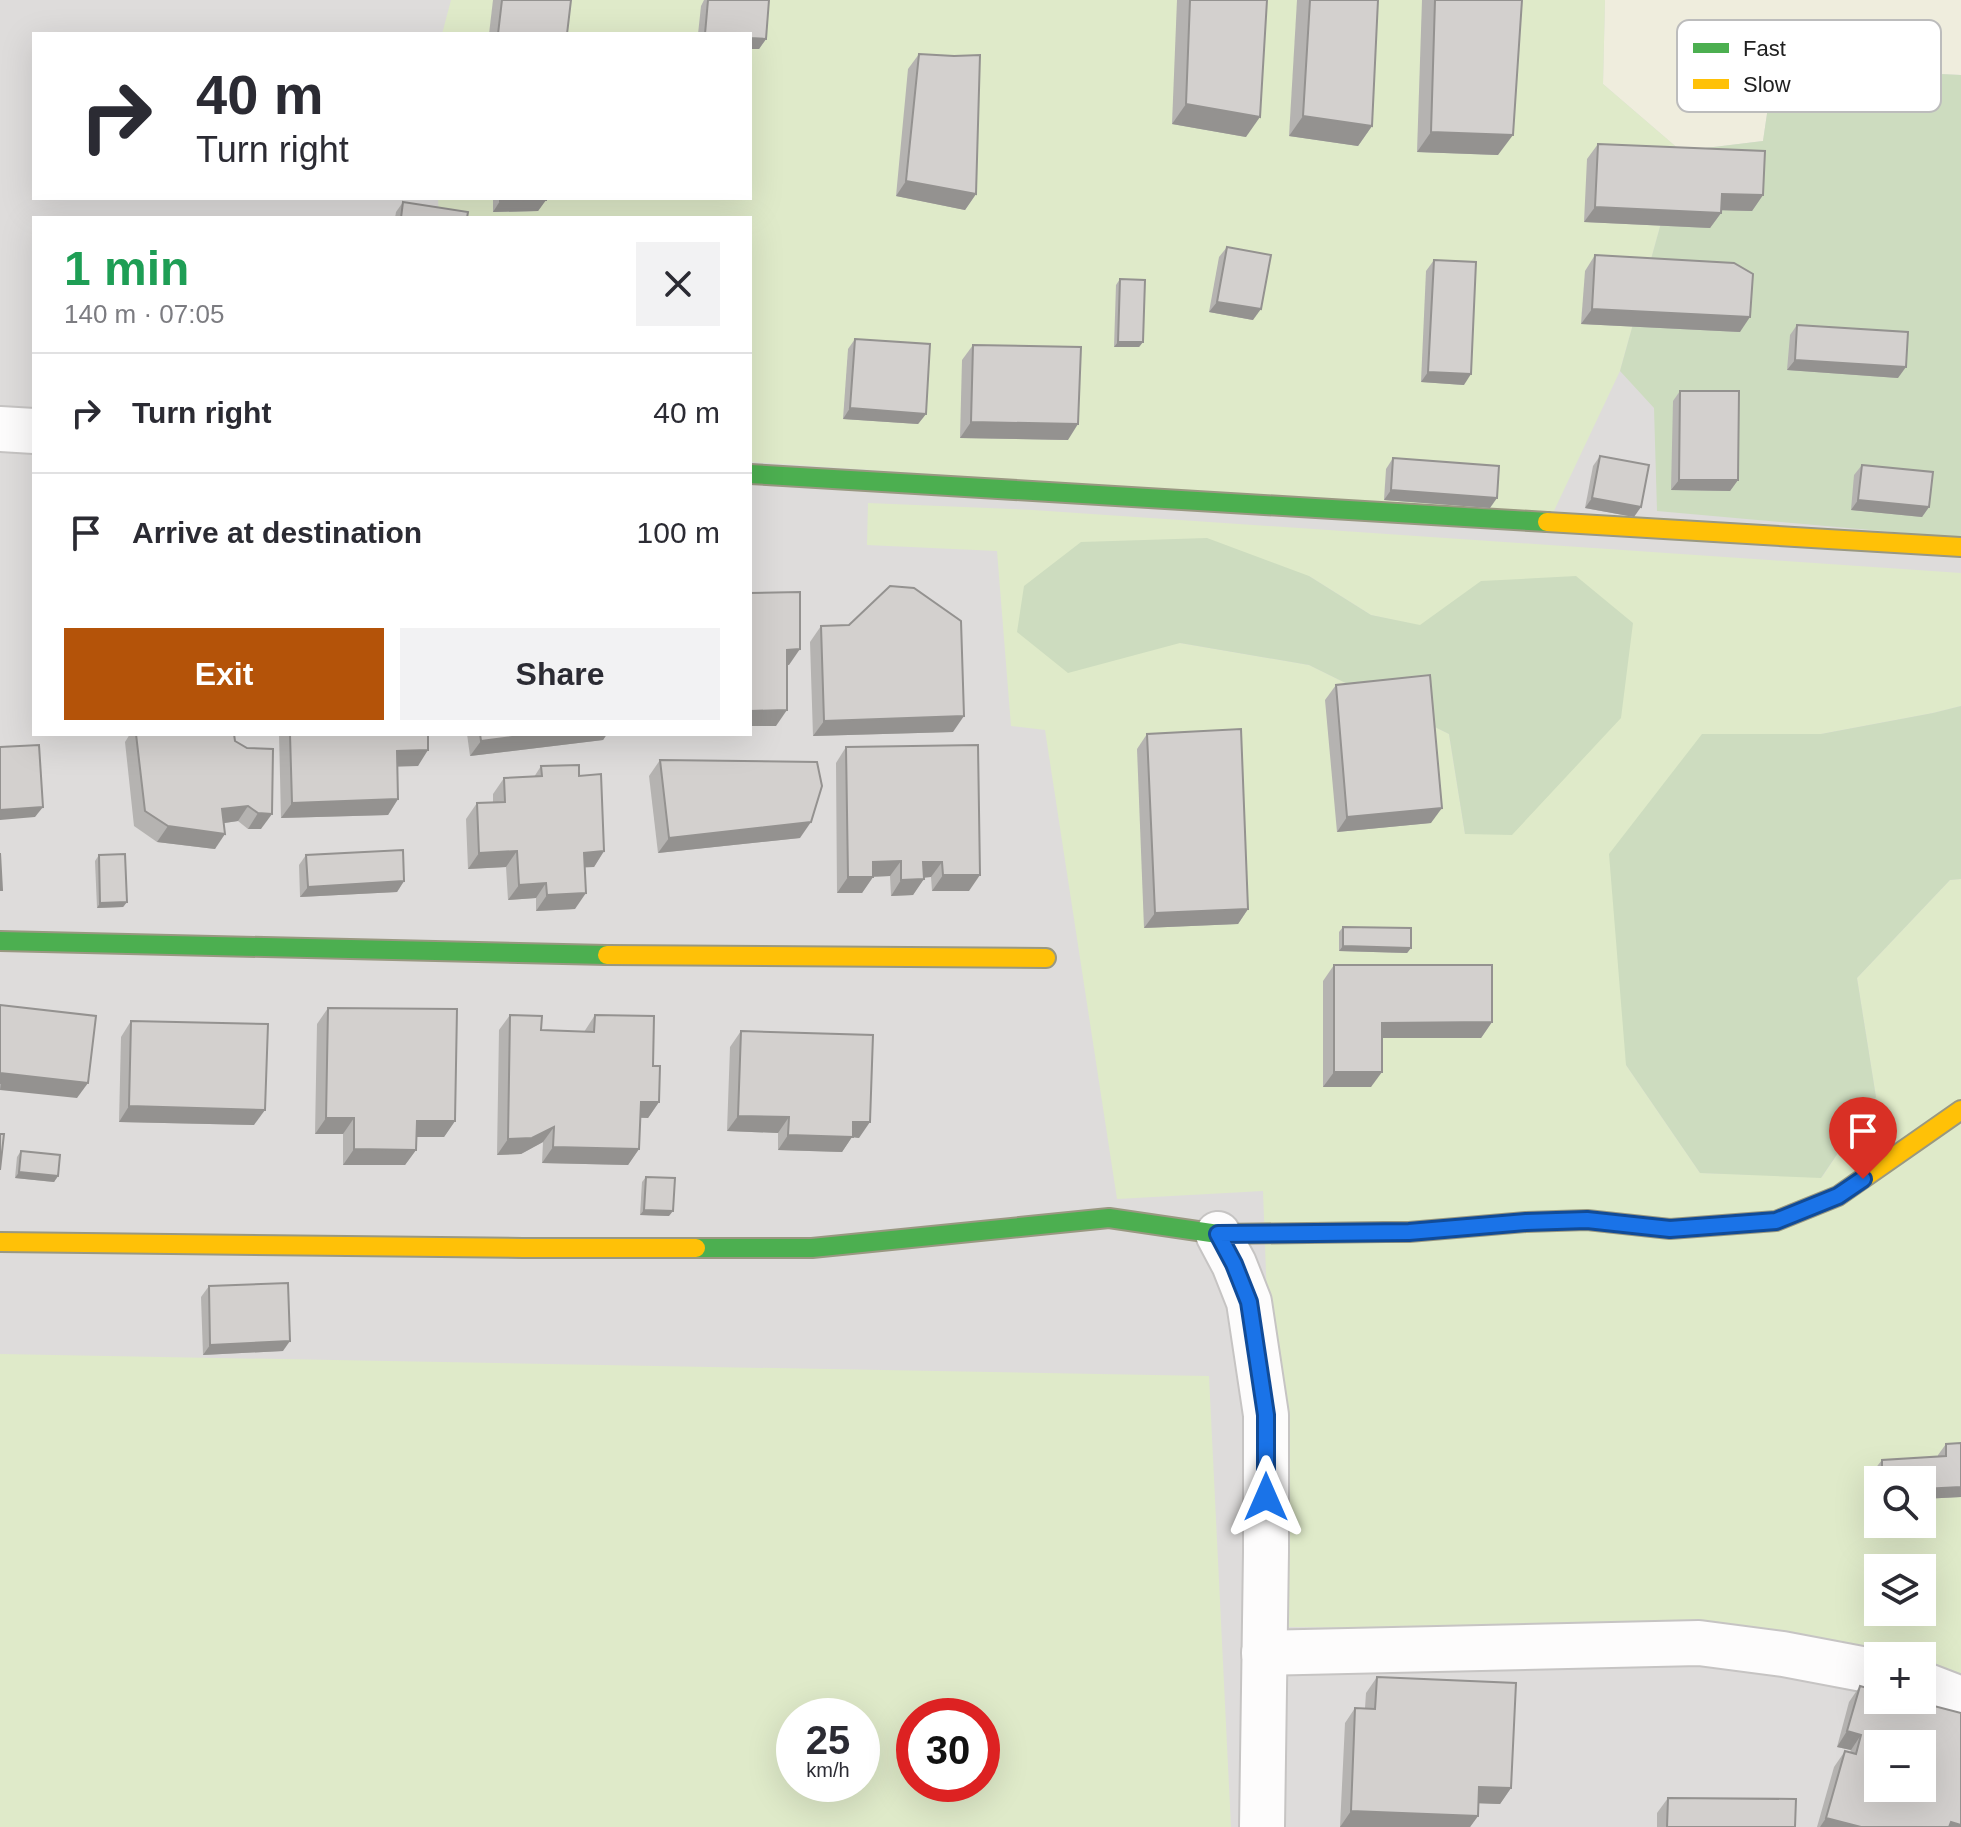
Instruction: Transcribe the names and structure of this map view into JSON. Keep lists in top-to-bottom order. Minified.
{"legend":["Fast","Slow"],"page":{"turn":["40 m","Turn right"],"heading":["1 min","140 m · 07:05"],"list":[{"name":"Turn right","value":"40 m"},{"name":"Arrive at destination","value":"100 m"}],"buttons":["Exit","Share"],"map_buttons":["+","−"],"speed":"25 km/h","limit":"30"}}
